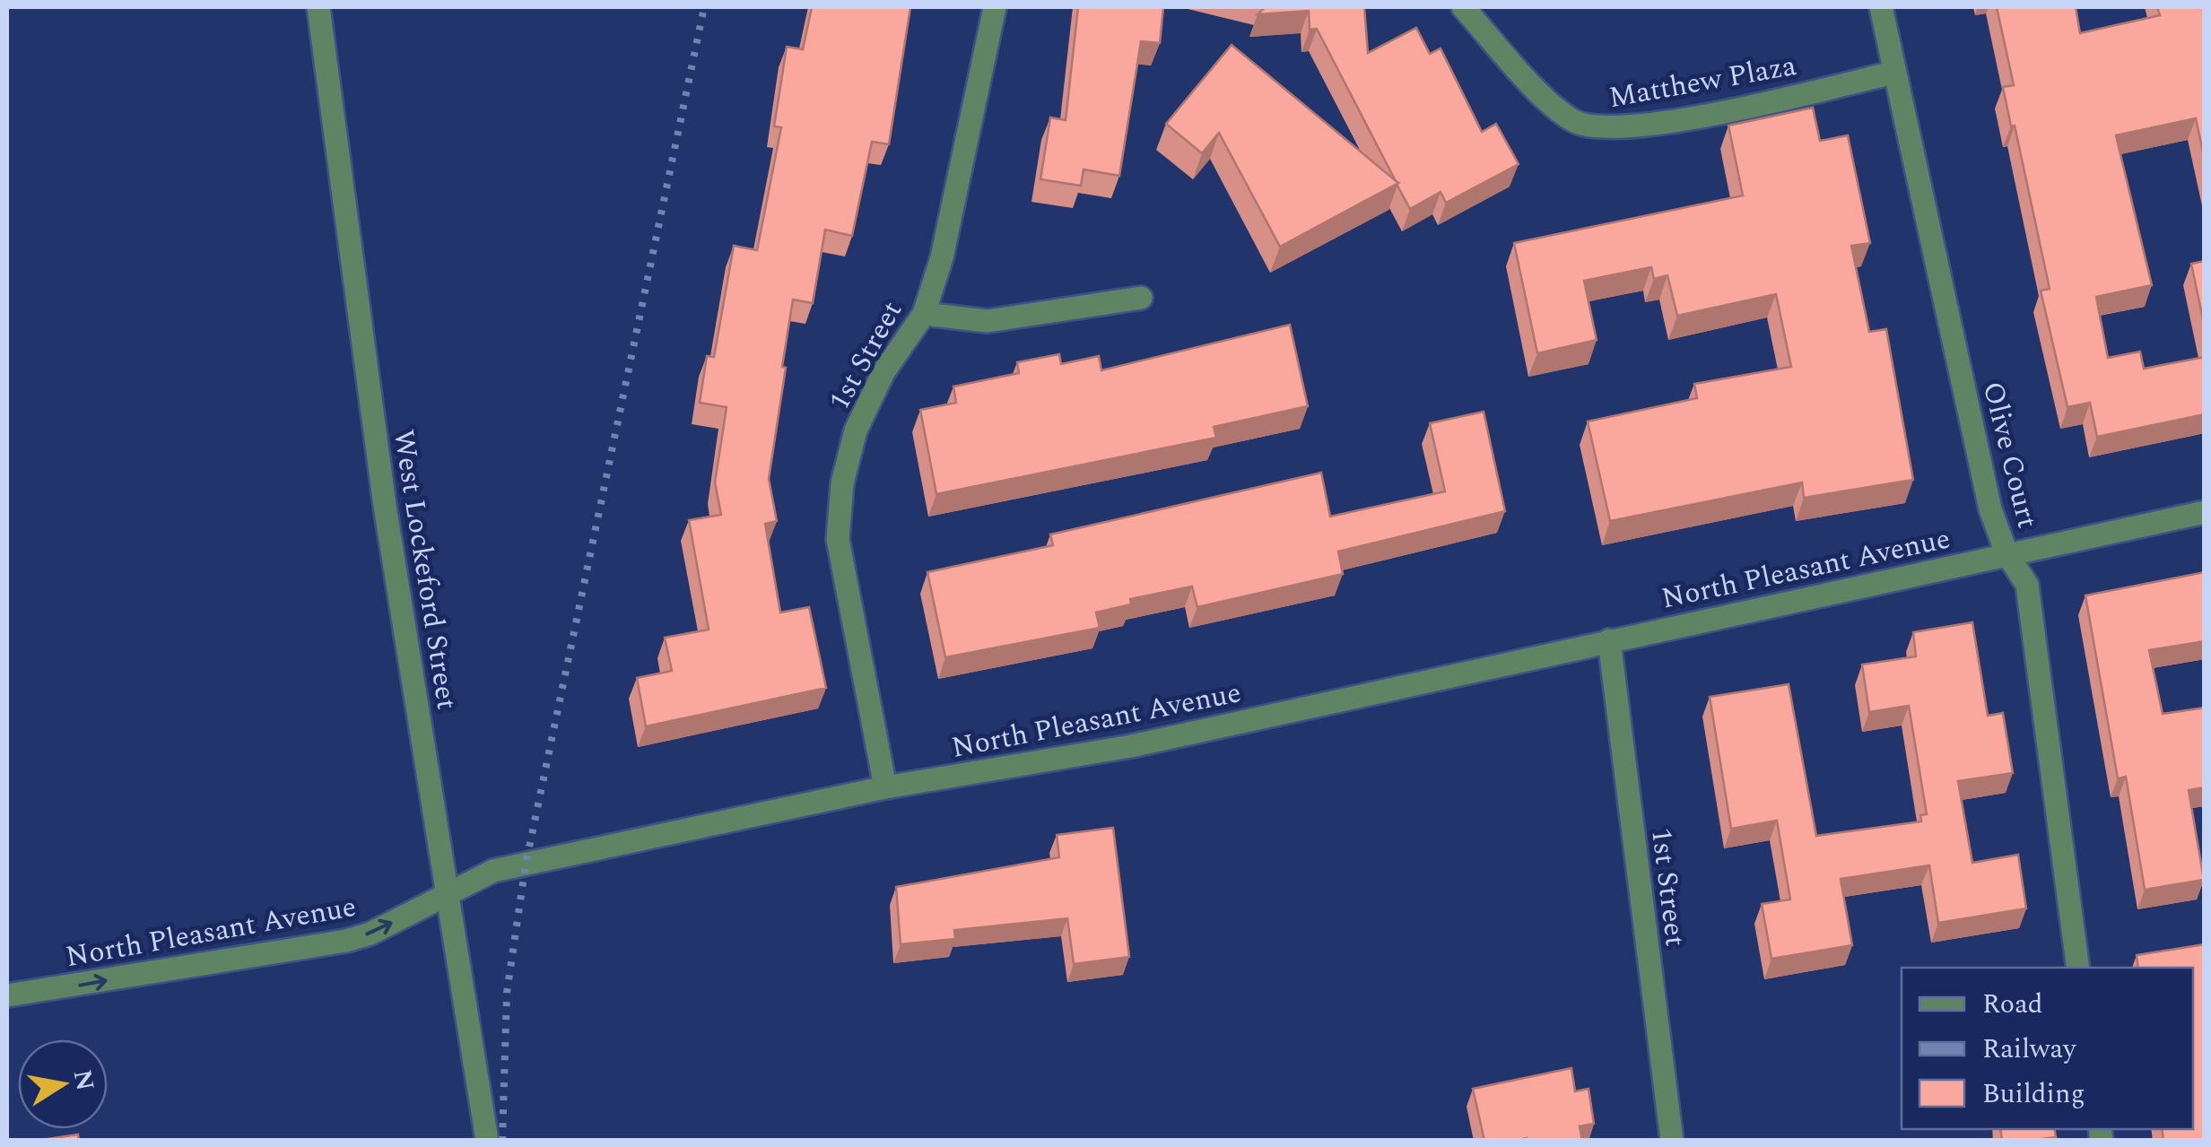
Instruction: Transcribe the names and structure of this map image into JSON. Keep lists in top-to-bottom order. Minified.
{"streets":{"street":["Matthew Plaza","1st Street","Olive Court","North Pleasant Avenue","West Lockeford Street"]},"crossings":[["Matthew Plaza","Olive Court"],["1st Street","North Pleasant Avenue"],["Olive Court","North Pleasant Avenue"],["North Pleasant Avenue","West Lockeford Street"]],"legend":["Road","Railway","Building"],"north":"right"}
